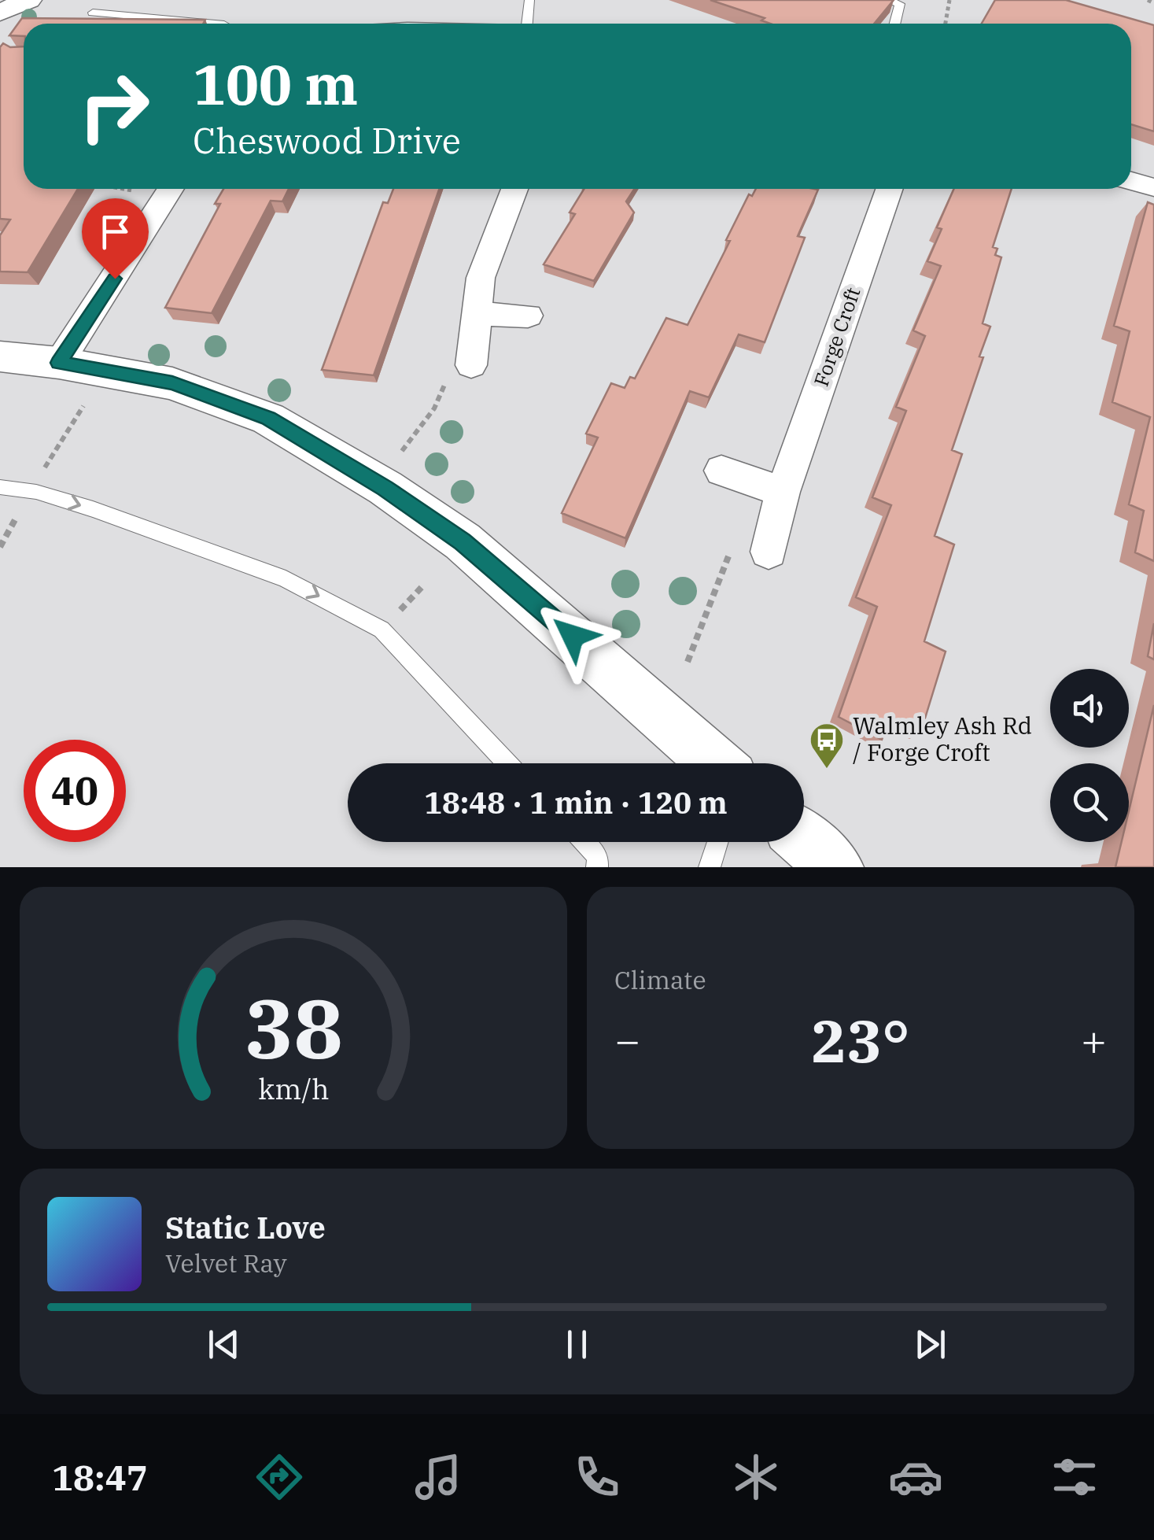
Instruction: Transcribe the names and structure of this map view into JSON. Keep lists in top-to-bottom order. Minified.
{"streets":{"street":["Forge Croft"]},"places":{"bus stop":["Walmley Ash Rd / Forge Croft"]},"page":{"turn":["100 m","Cheswood Drive"],"limit":"40","trip":"18:48 · 1 min · 120 m","tile":"Climate","heat":["−","23°","+"],"song":["Static Love","Velvet Ray"],"tabs":"18:47","gauge":["38","km/h"]}}
